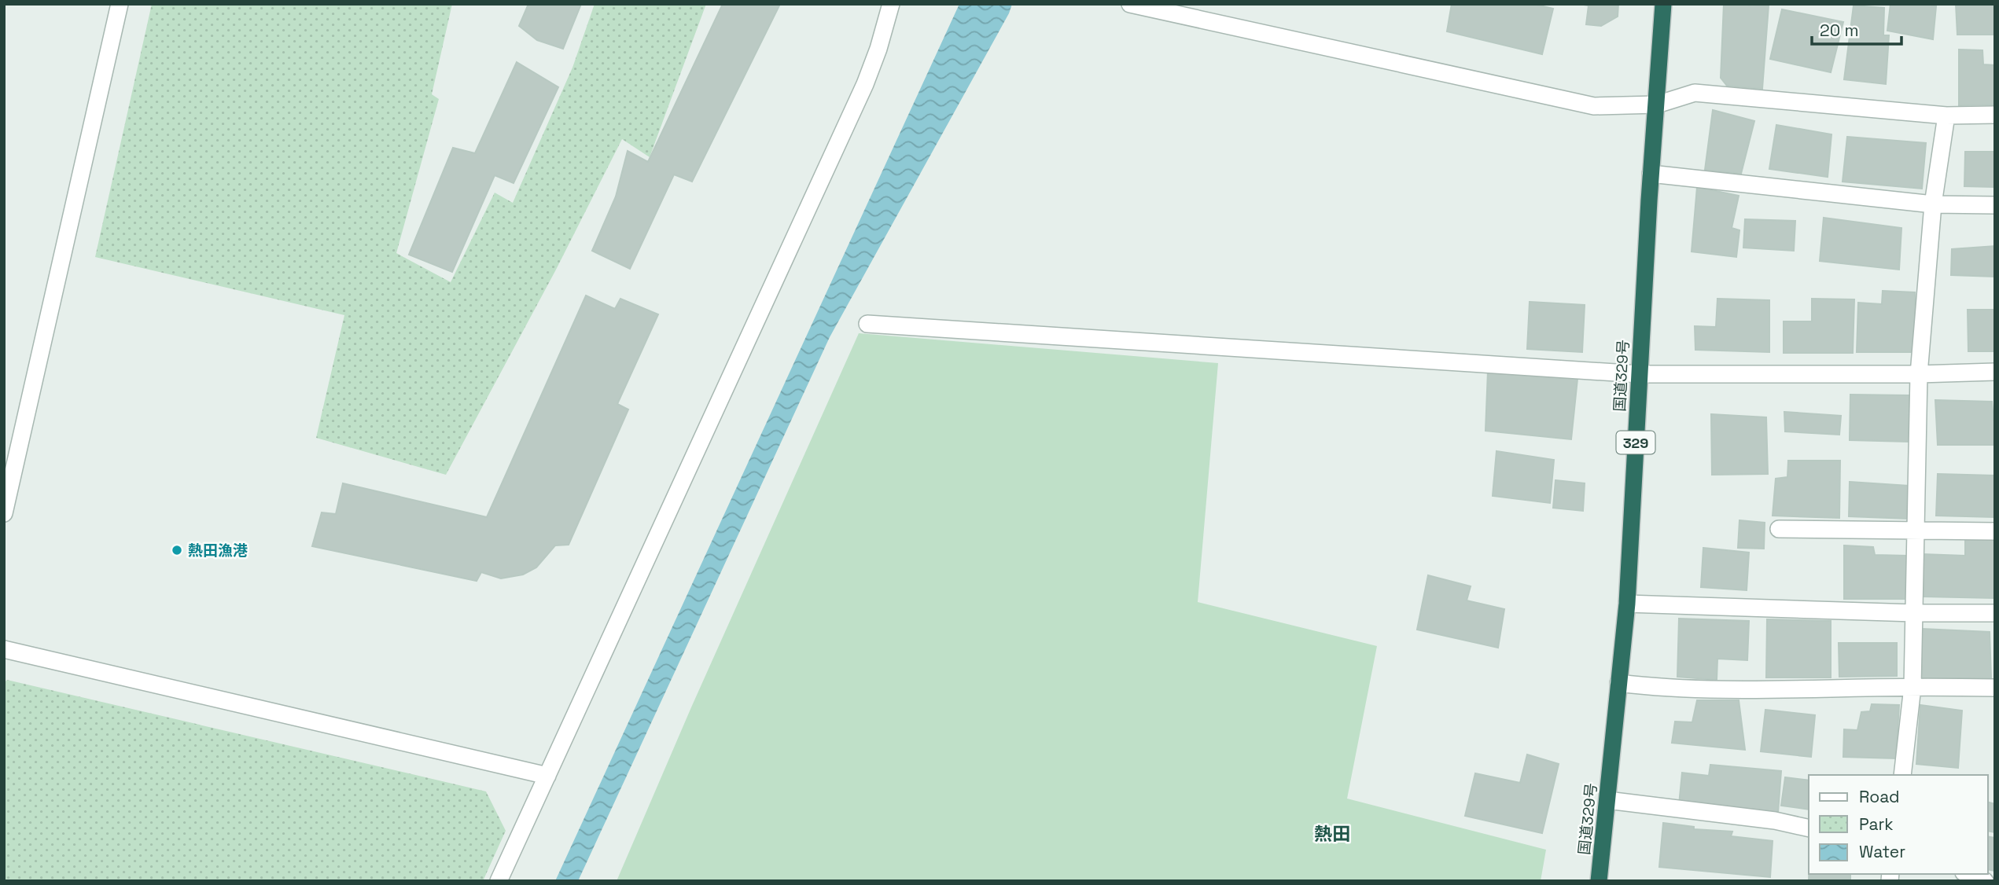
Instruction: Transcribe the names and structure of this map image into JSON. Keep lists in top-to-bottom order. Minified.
{"streets":{"highway":["国道329号","329"]},"districts":["熱田"],"places":["熱田漁港"],"legend":["Road","Park","Water"],"scale_bar":"20 m"}
